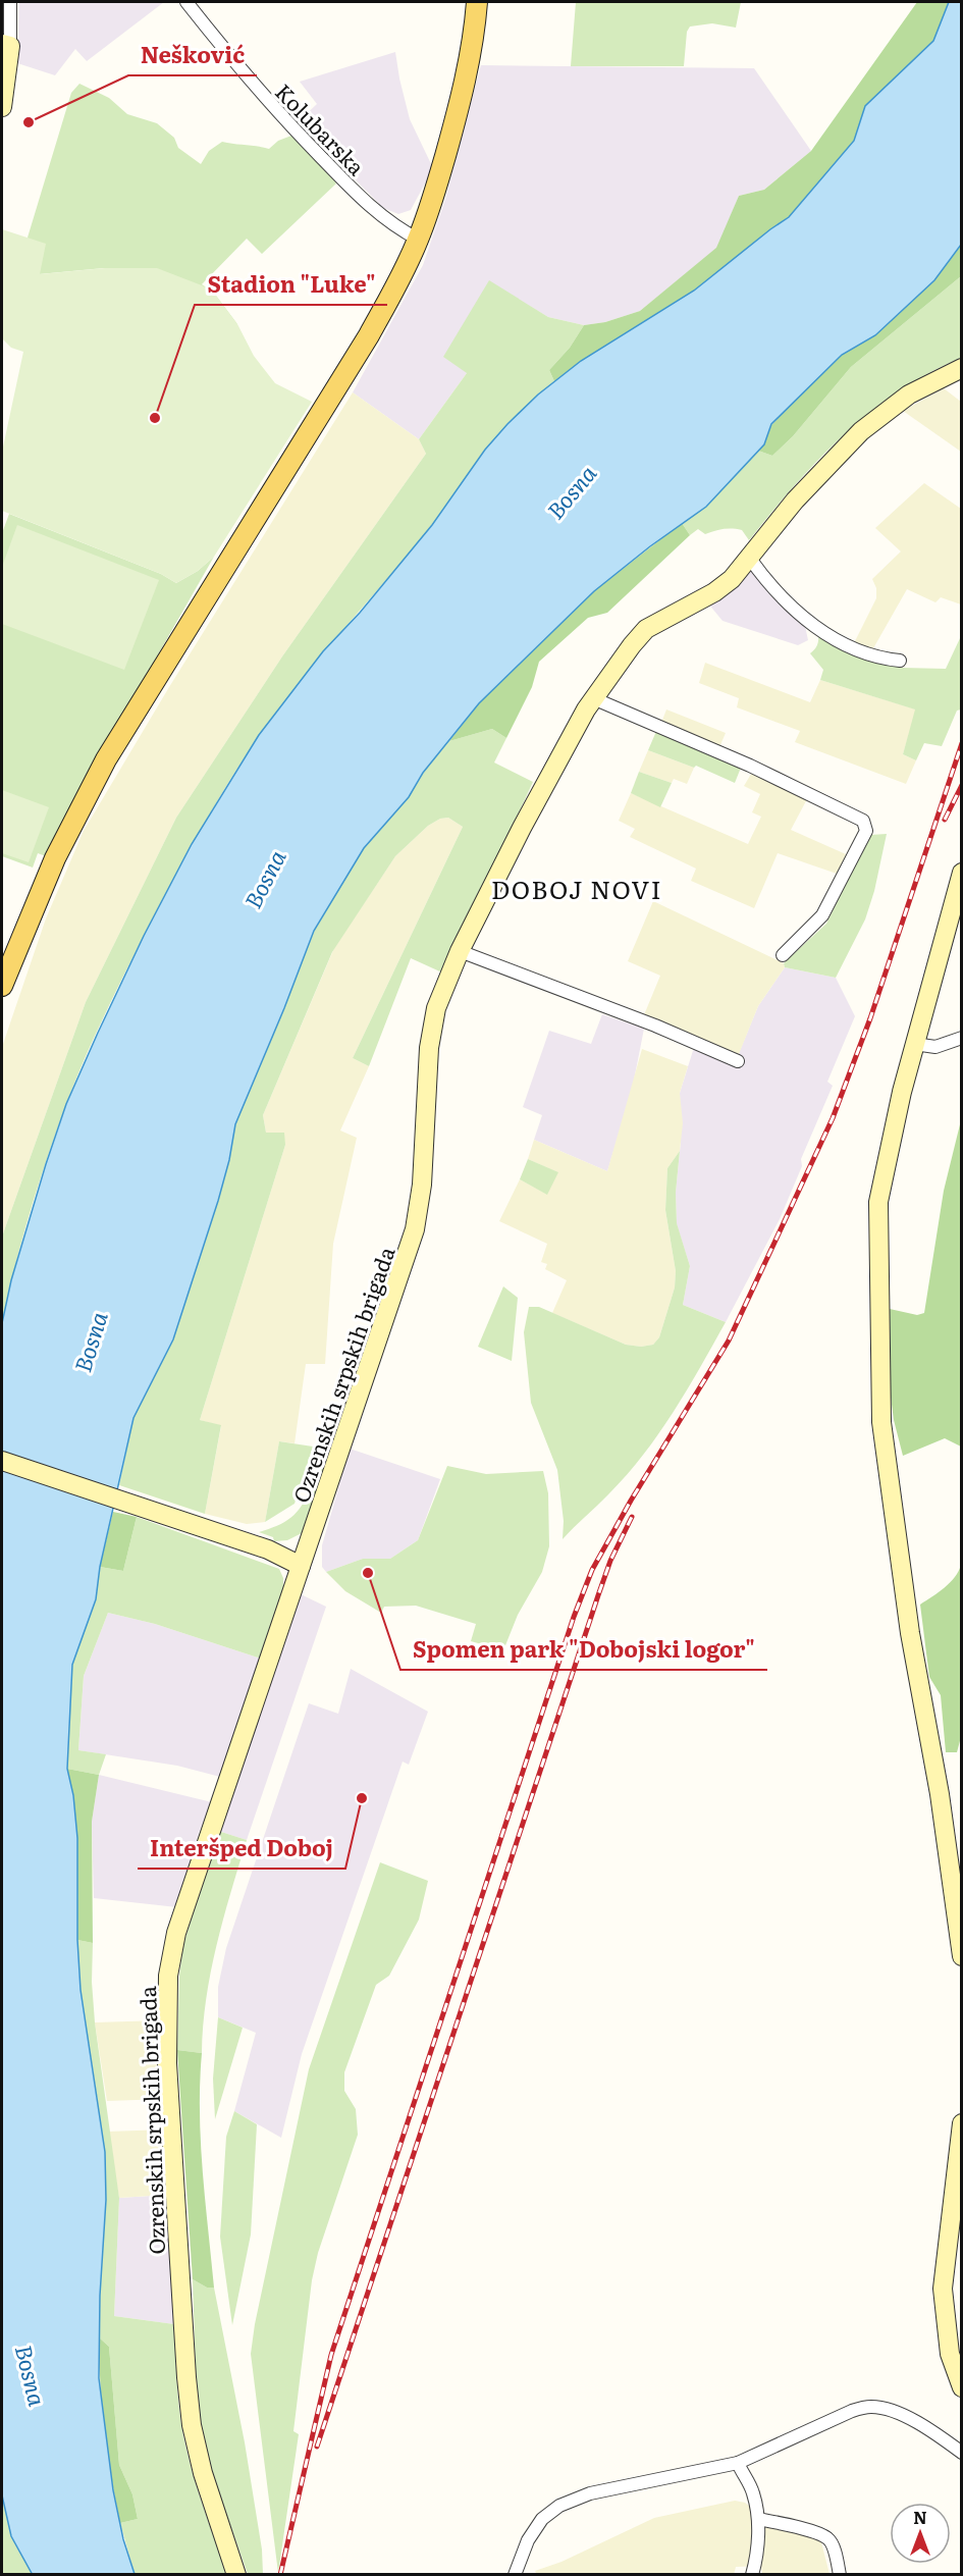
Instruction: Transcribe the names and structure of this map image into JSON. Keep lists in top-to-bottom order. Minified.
{"streets":{"main road":["Ozrenskih srpskih brigada"],"street":["Kolubarska"]},"districts":["DOBOJ NOVI"],"water":["Bosna"],"places":["Nešković","Stadion \"Luke\"","Spomen park \"Dobojski logor\"","Interšped Doboj"],"north":"top"}
